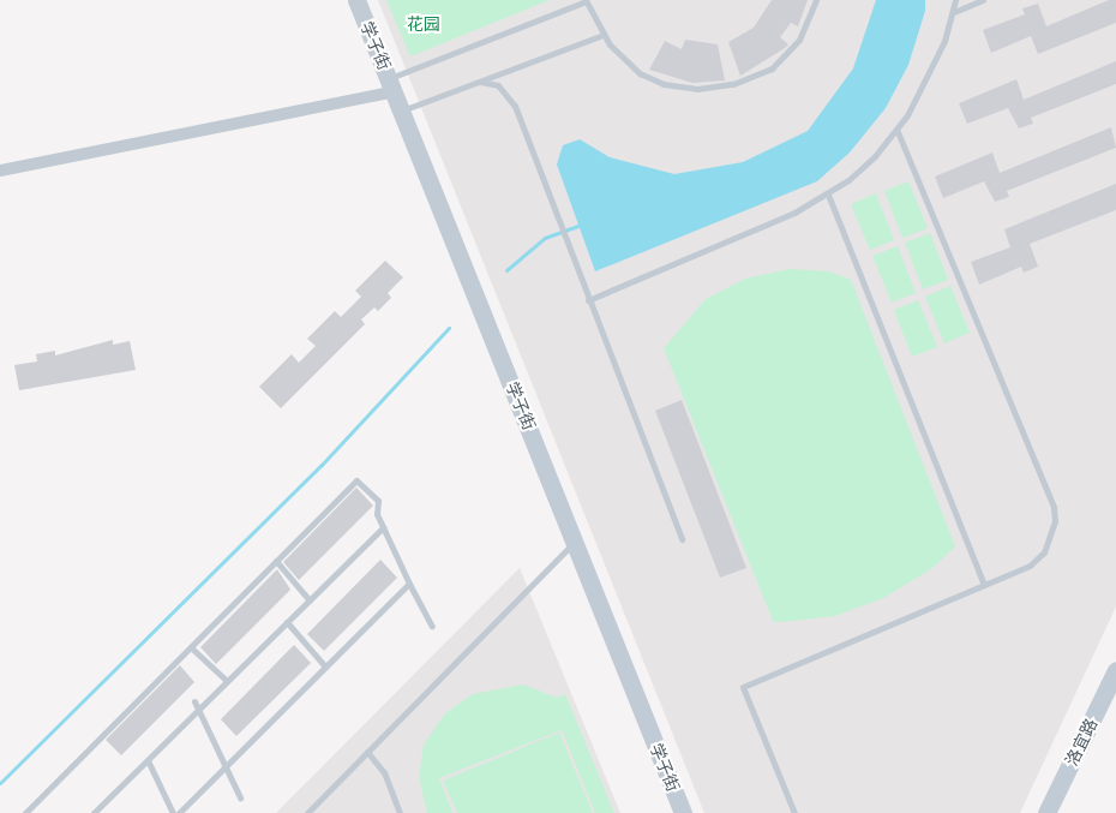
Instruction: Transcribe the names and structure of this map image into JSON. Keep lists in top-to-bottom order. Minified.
{"streets":{"street":["学子街","洛宜路"]},"parks":["花园"]}
